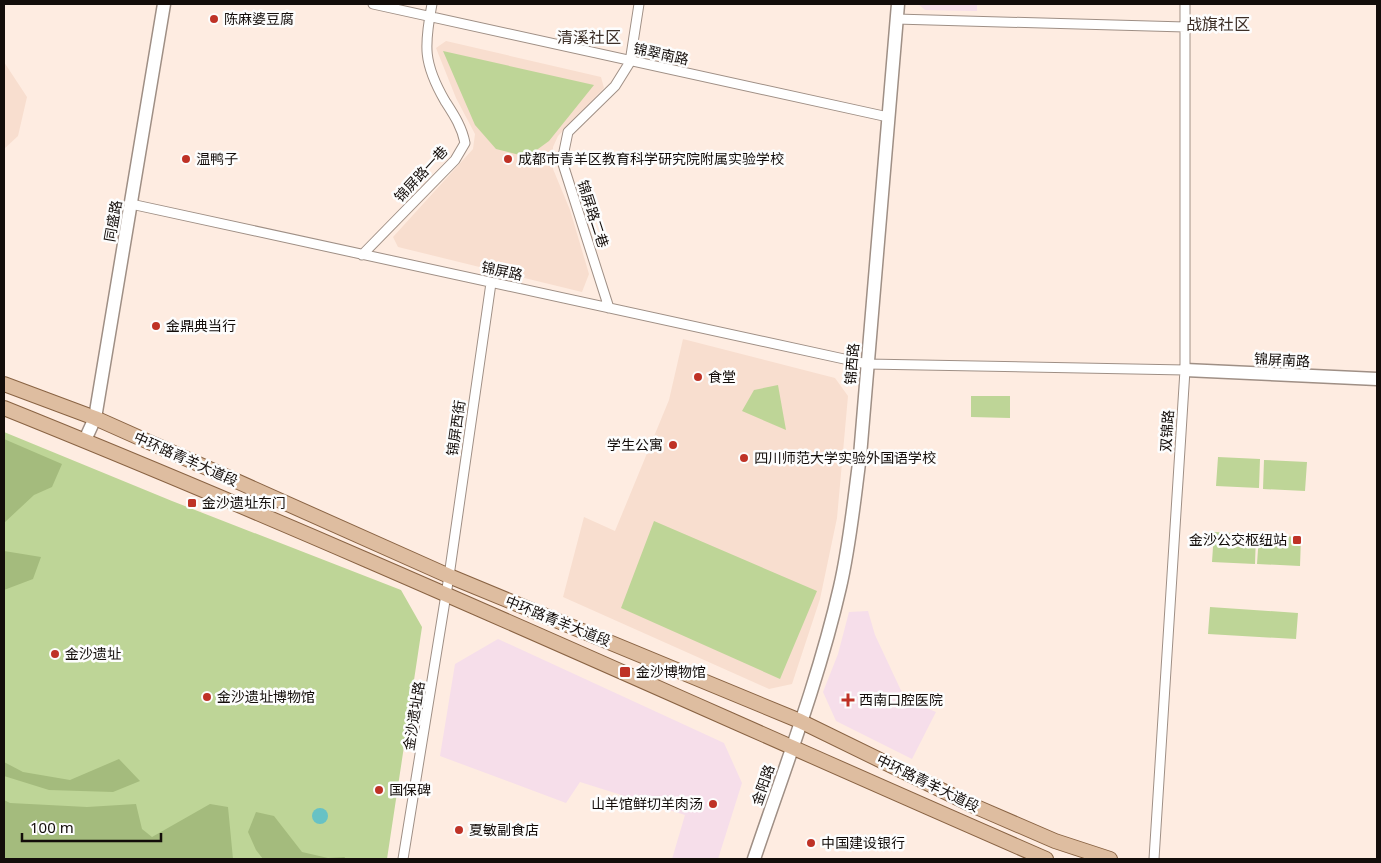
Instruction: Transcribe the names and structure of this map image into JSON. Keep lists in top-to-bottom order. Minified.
{"streets":{"main road":["中环路青羊大道段"],"street":["锦翠南路","锦屏路一巷","锦屏路二巷","同盛路","锦屏路","锦屏南路","锦西路","锦屏西街","双锦路","金沙遗址路","金阳路"]},"crossings":[["锦翠南路","锦屏路一巷"],["锦翠南路","锦屏路二巷"],["锦翠南路","锦西路"],["锦屏路一巷","锦屏路"],["锦屏路二巷","锦屏路"],["同盛路","锦屏路"],["同盛路","中环路青羊大道段"],["锦屏路","锦屏南路"],["锦屏路","锦西路"],["锦屏路","锦屏西街"],["锦屏路","双锦路"],["锦屏南路","双锦路"],["锦西路","中环路青羊大道段"],["锦西路","金阳路"],["锦屏西街","中环路青羊大道段"],["锦屏西街","金沙遗址路"],["中环路青羊大道段","金沙遗址路"],["中环路青羊大道段","金阳路"]],"districts":["战旗社区","清溪社区"],"places":{"other":["陈麻婆豆腐","温鸭子","成都市青羊区教育科学研究院附属实验学校","金鼎典当行","食堂","学生公寓","四川师范大学实验外国语学校","金沙遗址","金沙遗址博物馆","国保碑","山羊馆鲜切羊肉汤","夏敏副食店","中国建设银行"],"transit":["金沙遗址东门","金沙公交枢纽站","金沙博物馆"],"health":["西南口腔医院"]},"scale_bar":"100 m"}
